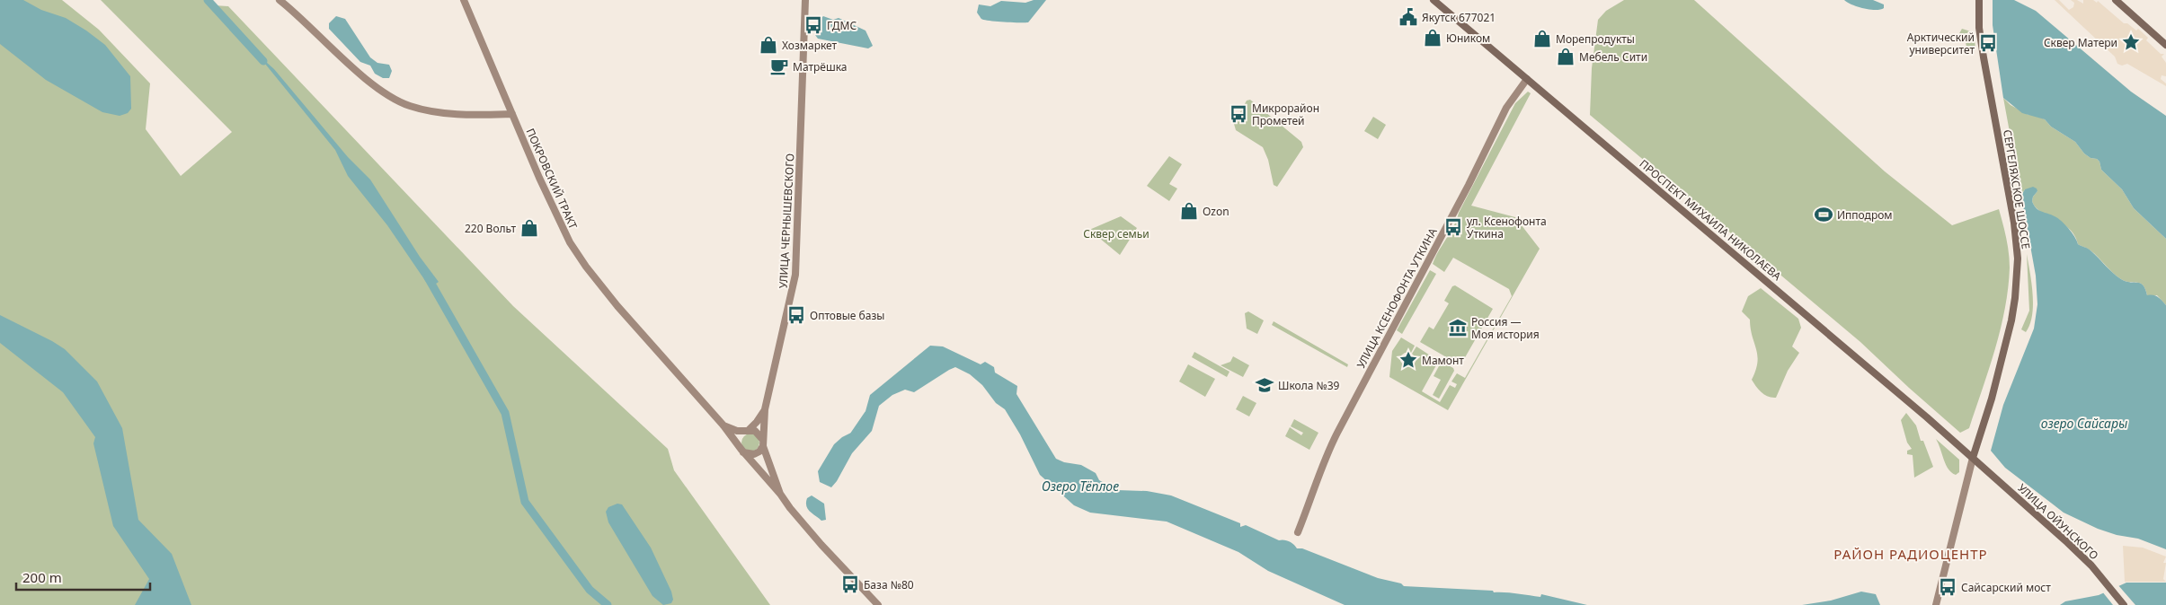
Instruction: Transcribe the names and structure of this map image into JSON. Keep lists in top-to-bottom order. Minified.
{"streets":{"main road":["ПОКРОВСКИЙ ТРАКТ","СЕРГЕЛЯХСКОЕ ШОССЕ","ПРОСПЕКТ МИХАИЛА НИКОЛАЕВА","УЛИЦА ЧЕРНЫШЕВСКОГО","УЛИЦА КСЕНОФОНТА УТКИНА","УЛИЦА ОЙУНСКОГО"]},"crossings":[["ПОКРОВСКИЙ ТРАКТ","УЛИЦА ЧЕРНЫШЕВСКОГО"],["СЕРГЕЛЯХСКОЕ ШОССЕ","ПРОСПЕКТ МИХАИЛА НИКОЛАЕВА"],["СЕРГЕЛЯХСКОЕ ШОССЕ","УЛИЦА ОЙУНСКОГО"],["ПРОСПЕКТ МИХАИЛА НИКОЛАЕВА","УЛИЦА КСЕНОФОНТА УТКИНА"],["ПРОСПЕКТ МИХАИЛА НИКОЛАЕВА","УЛИЦА ОЙУНСКОГО"]],"districts":["РАЙОН РАДИОЦЕНТР"],"water":["озеро Сайсары","Озеро Тёплое"],"parks":["Сквер семьи"],"places":{"public building":["Якутск 677021"],"bus stop":["ГДМС","Арктический университет","Микрорайон Прометей","ул. Ксенофонта Уткина","Оптовые базы","База №80","Сайсарский мост"],"shop":["Юником","Морепродукты","Хозмаркет","Мебель Сити","Ozon","220 Вольт"],"place":["Сквер Матери","Мамонт"],"cafe":["Матрёшка"],"sports":["Ипподром"],"museum":["Россия — Моя история"],"school or university":["Школа №39"]},"scale_bar":"200 m"}
